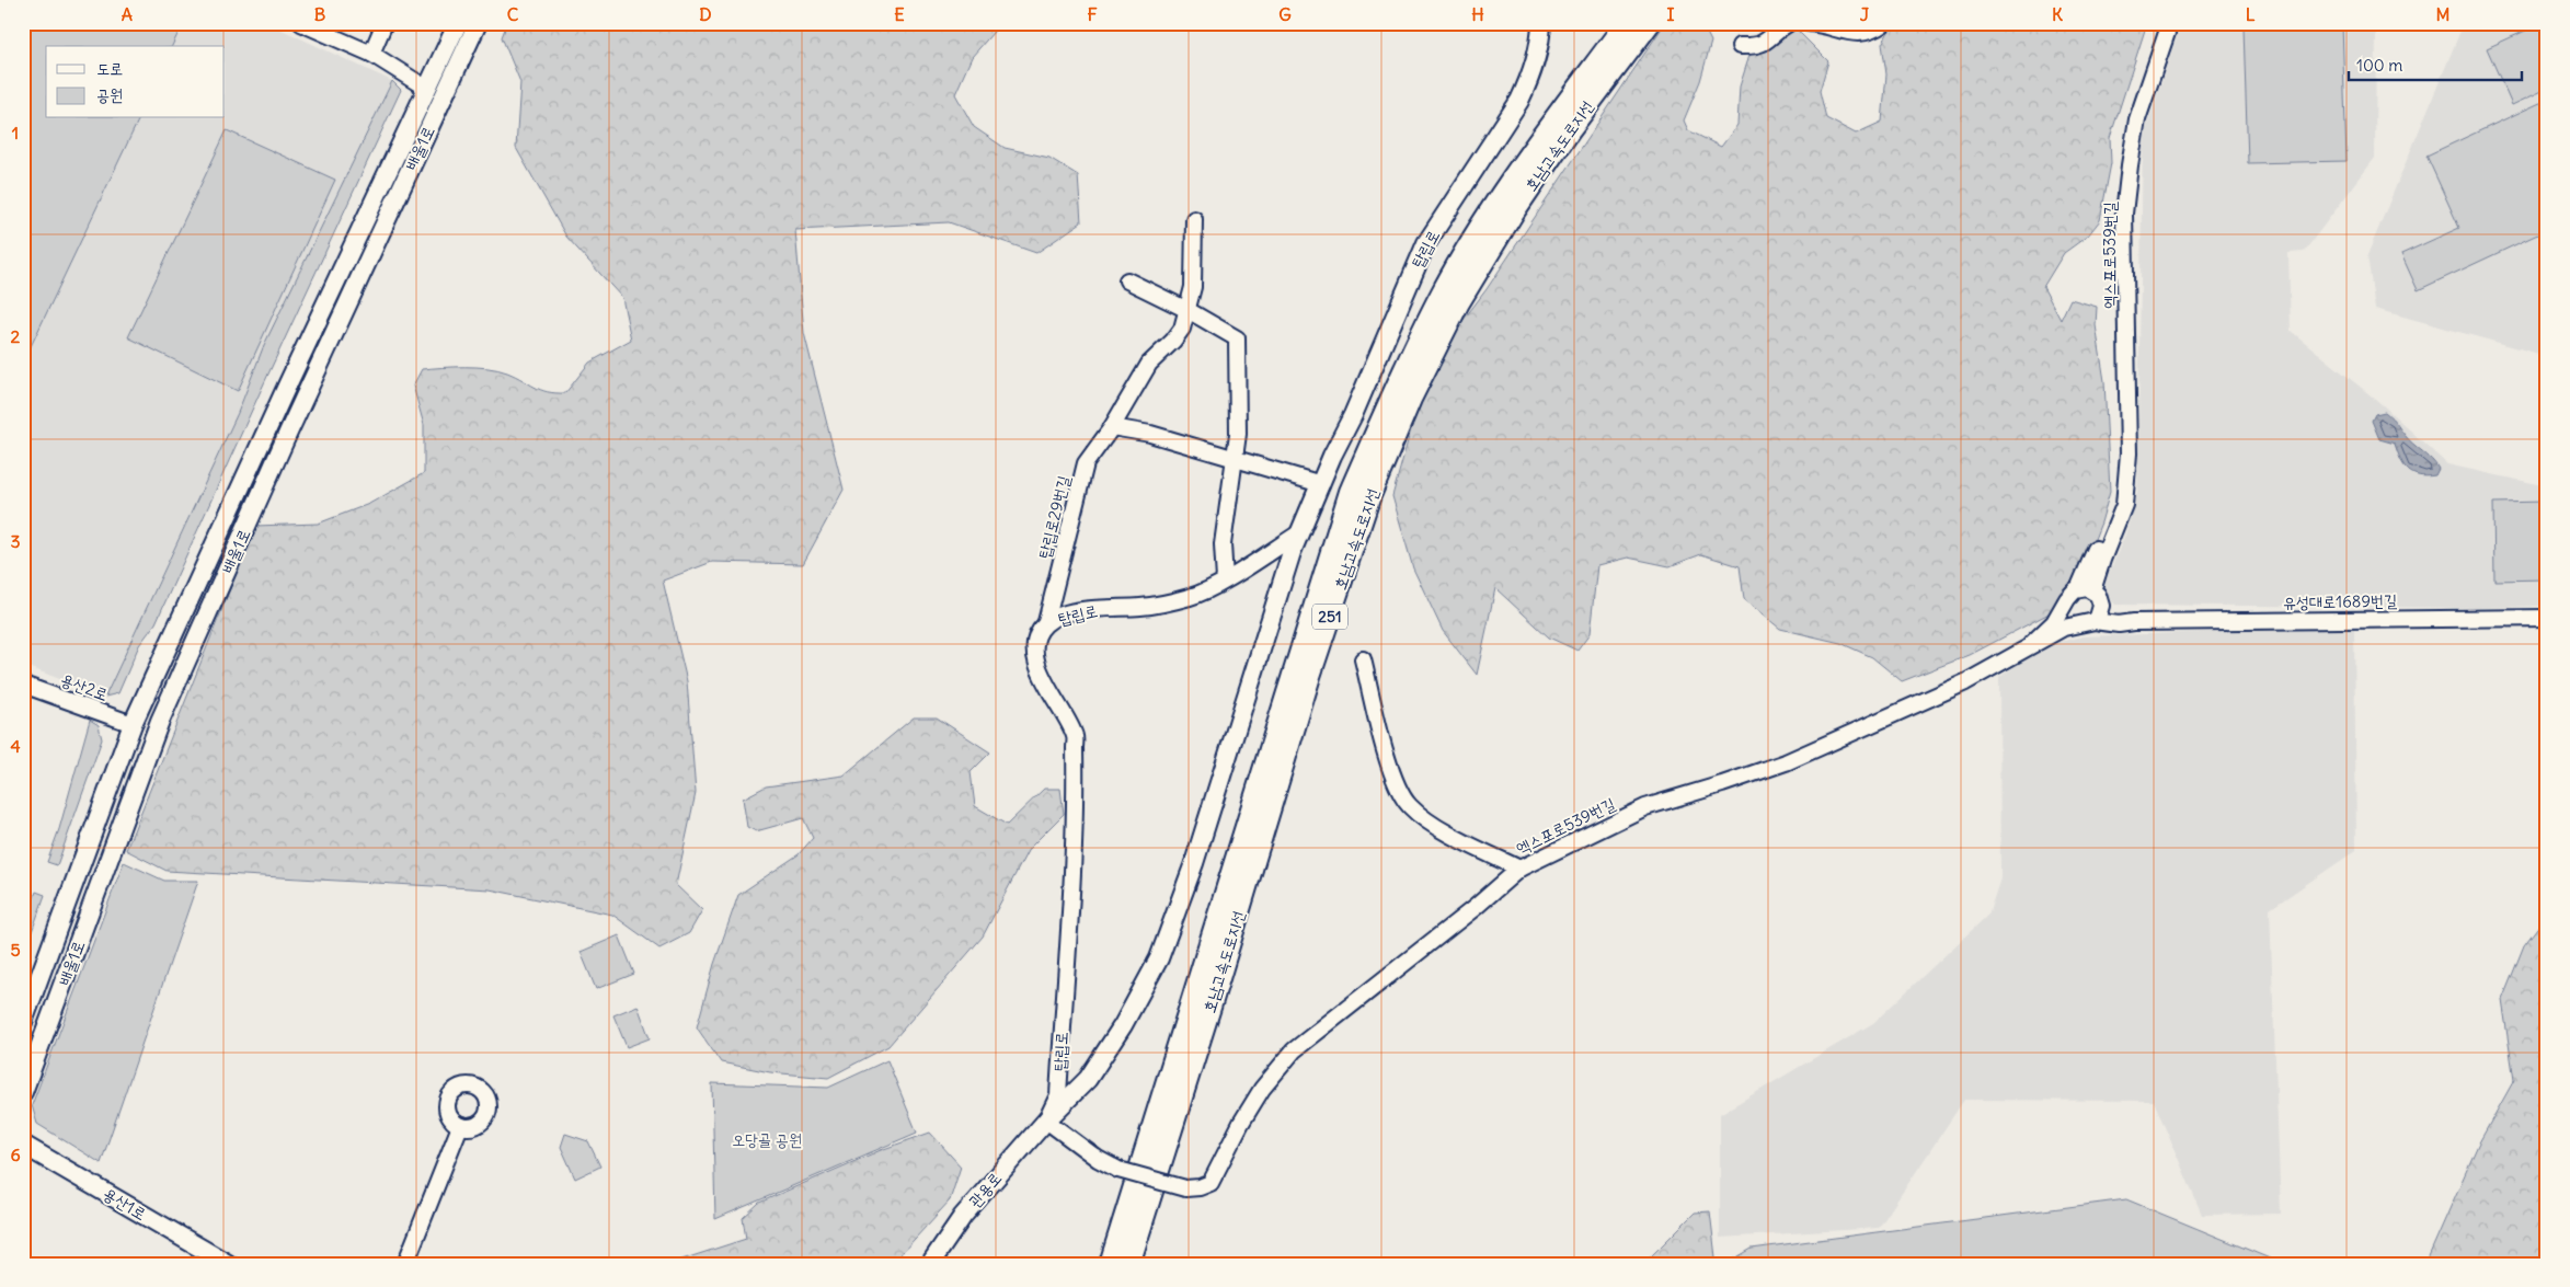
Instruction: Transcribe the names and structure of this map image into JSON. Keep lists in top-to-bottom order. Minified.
{"streets":{"highway":["호남고속도로지선","251"],"main road":["배울1로","탑립로","관용로","용산1로"],"street":["엑스포로539번길","탑립로29번길","유성대로1689번길","용산2로"]},"crossings":[["배울1로","용산2로"],["탑립로","엑스포로539번길"],["탑립로","탑립로29번길"],["탑립로","관용로"],["엑스포로539번길","유성대로1689번길"],["엑스포로539번길","관용로"]],"parks":["오당골 공원"],"legend":["도로","공원"],"scale_bar":"100 m","grid":{"columns":["A","B","C","D","E","F","G","H","I","J","K","L","M"],"rows":["1","2","3","4","5","6"]}}
